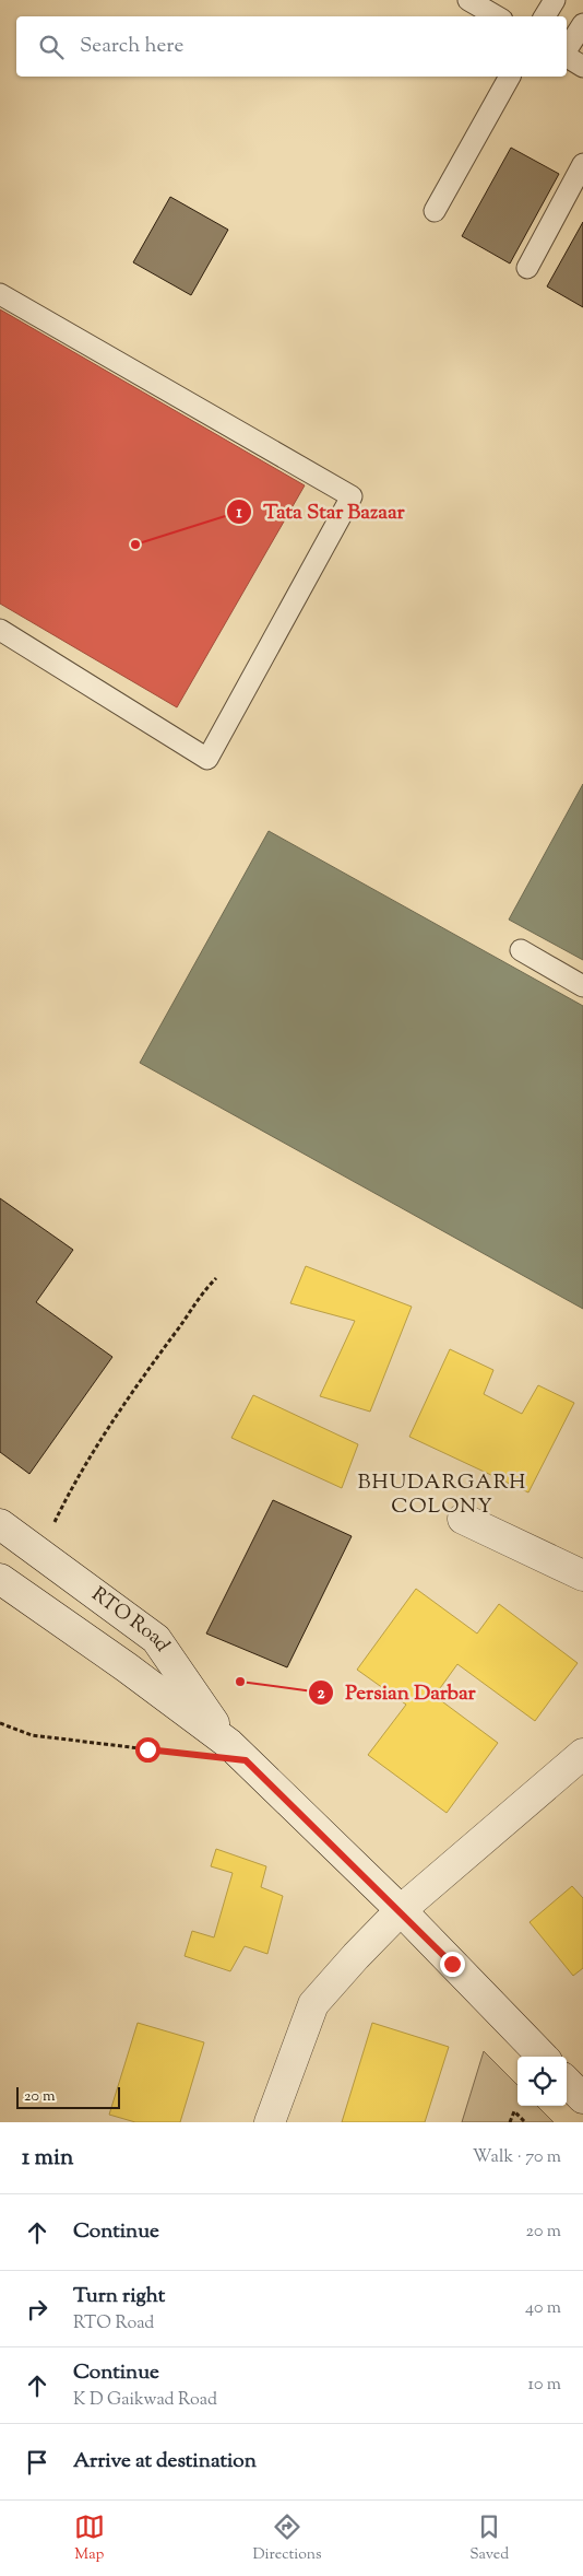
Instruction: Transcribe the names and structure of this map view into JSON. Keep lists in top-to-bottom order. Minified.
{"streets":{"street":["RTO Road"]},"districts":["BHUDARGARH COLONY"],"places":["Tata Star Bazaar","Persian Darbar"],"scale_bar":"20 m","page":{"search":"Search here","scale":"20 m","heading":["1 min","Walk · 70 m"],"list":[["Continue","20 m"],["Turn right","RTO Road","40 m"],["Continue","K D Gaikwad Road","10 m"],"Arrive at destination"],"nav":["Map","Directions","Saved"]}}
